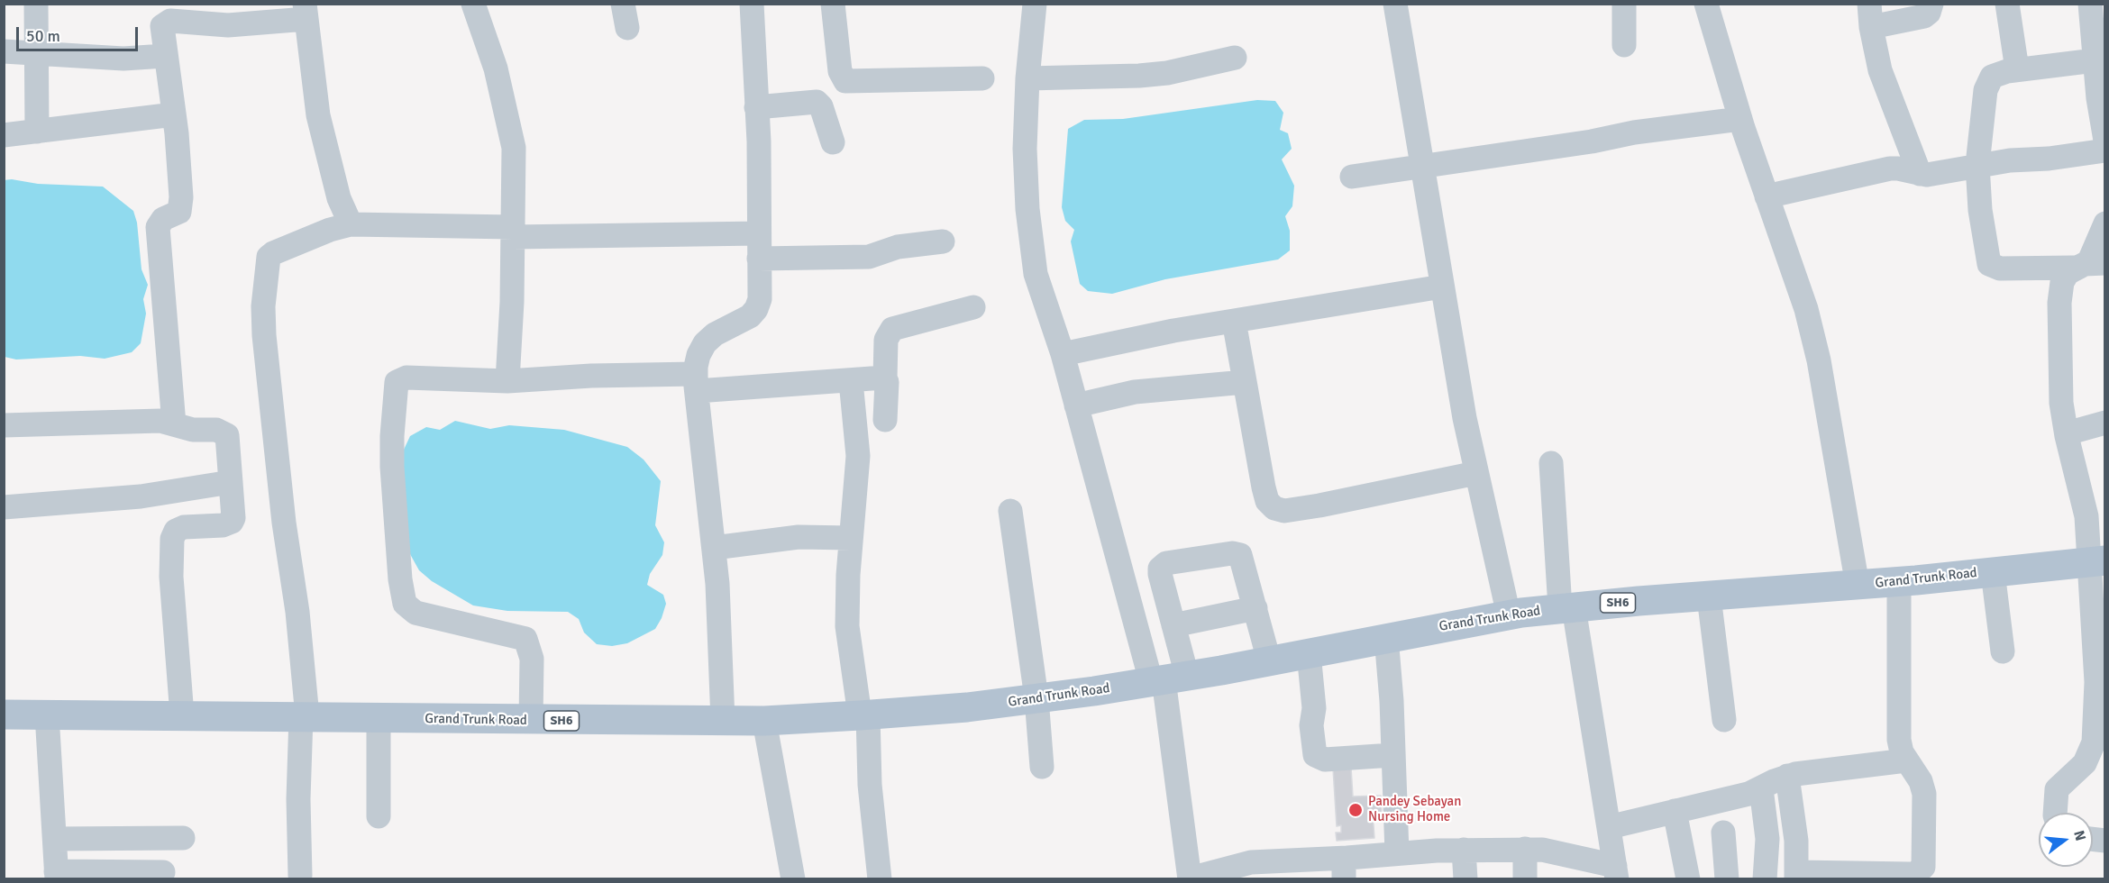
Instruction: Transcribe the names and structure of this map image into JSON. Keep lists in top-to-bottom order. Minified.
{"streets":{"main road":["Grand Trunk Road","SH6"]},"places":["Pandey Sebayan Nursing Home"],"scale_bar":"50 m","north":"right"}
